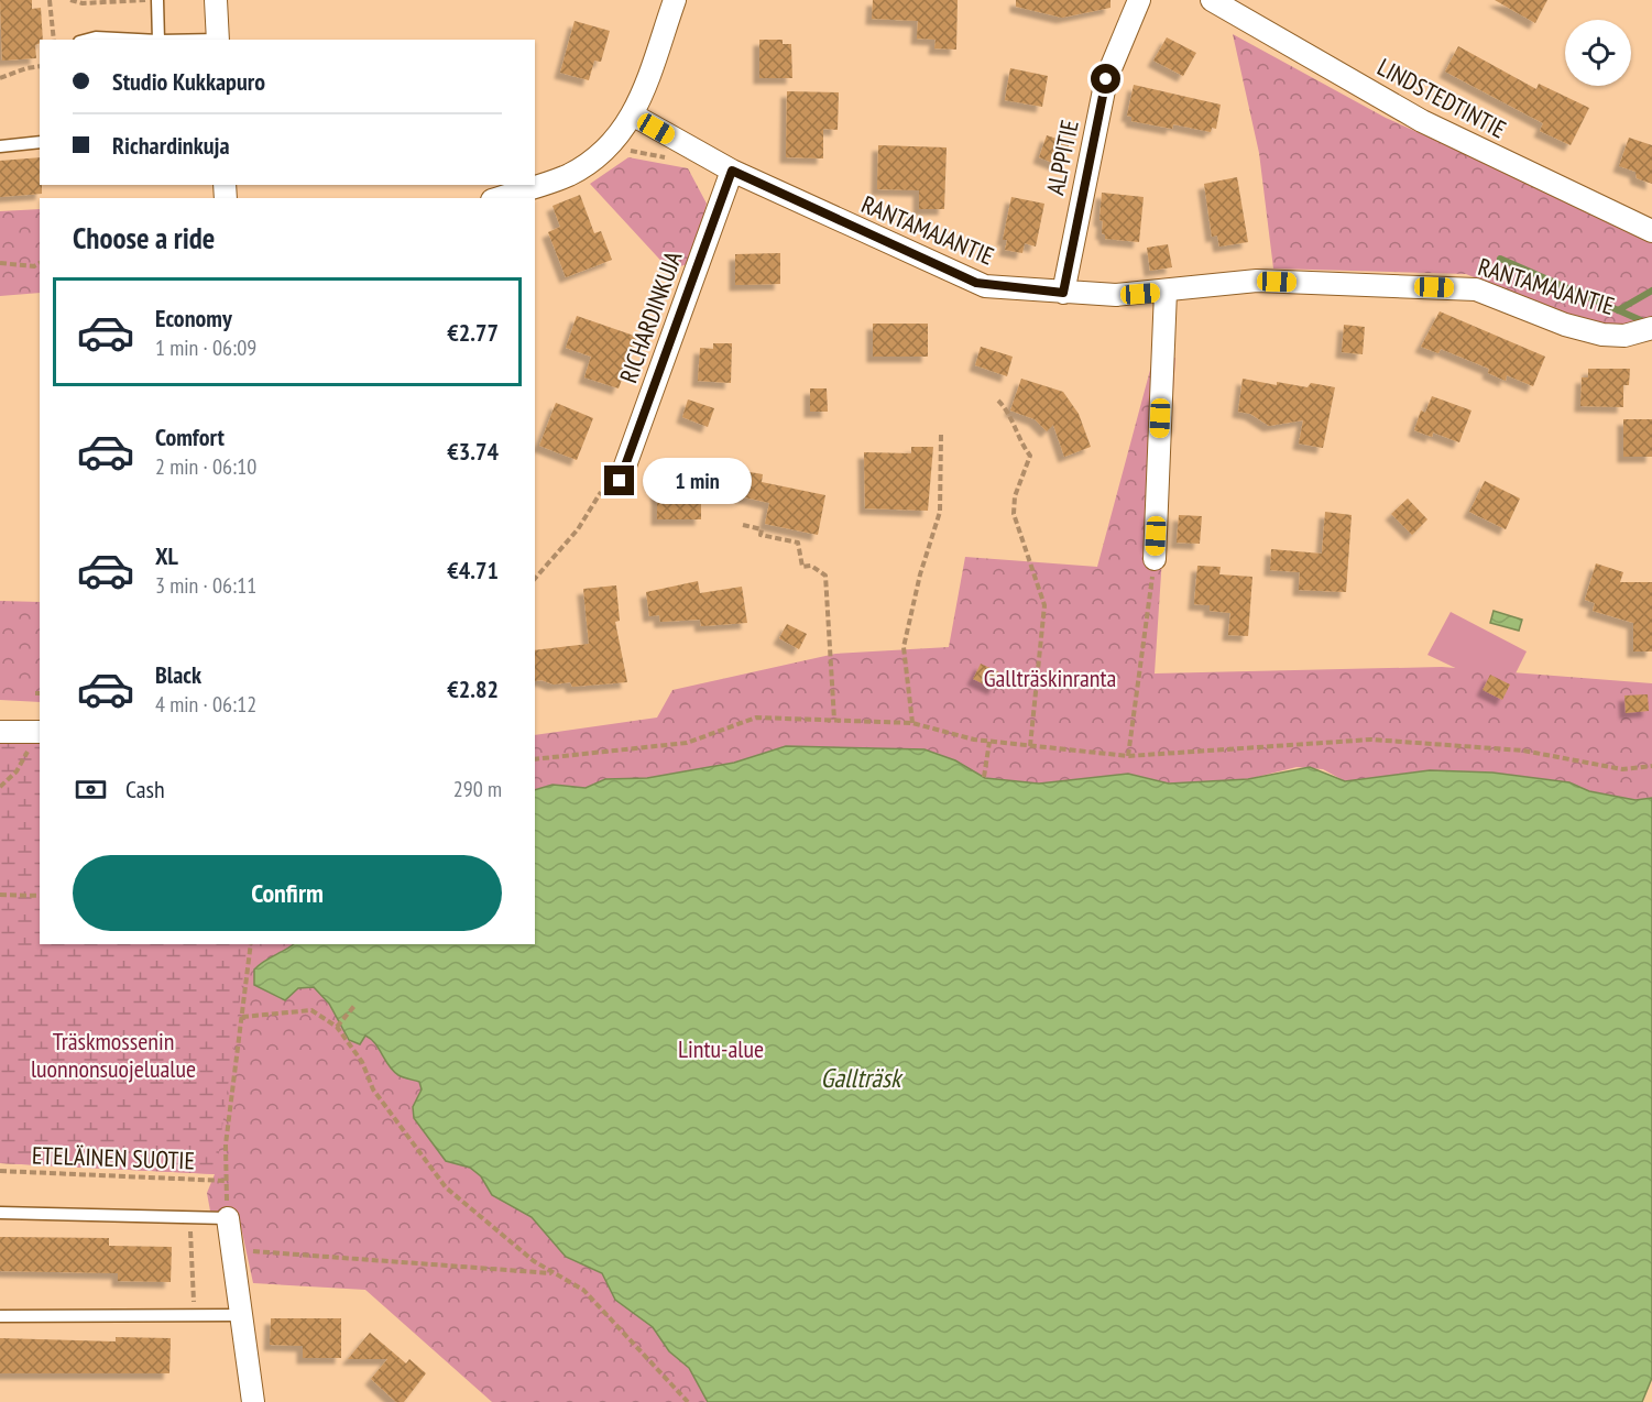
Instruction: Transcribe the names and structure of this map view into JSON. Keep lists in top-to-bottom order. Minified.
{"streets":{"street":["LINDSTEDTINTIE","ALPPITIE","RANTAMAJANTIE","RICHARDINKUJA"],"path":["ETELÄINEN SUOTIE"]},"crossings":[["ALPPITIE","RANTAMAJANTIE"],["RANTAMAJANTIE","RICHARDINKUJA"]],"water":["Gallträsk"],"parks":["Gallträskinranta","Träskmossenin luonnonsuojelualue","Lintu-alue"],"page":{"banner":["Studio Kukkapuro","Richardinkuja"],"heading":"Choose a ride","list":[{"name":"Economy","note":"1 min · 06:09","value":"€2.77"},{"name":"Comfort","note":"2 min · 06:10","value":"€3.74"},{"name":"XL","note":"3 min · 06:11","value":"€4.71"},{"name":"Black","note":"4 min · 06:12","value":"€2.82"}],"bubble":"1 min","pay":["Cash","290 m"],"buttons":"Confirm"}}
